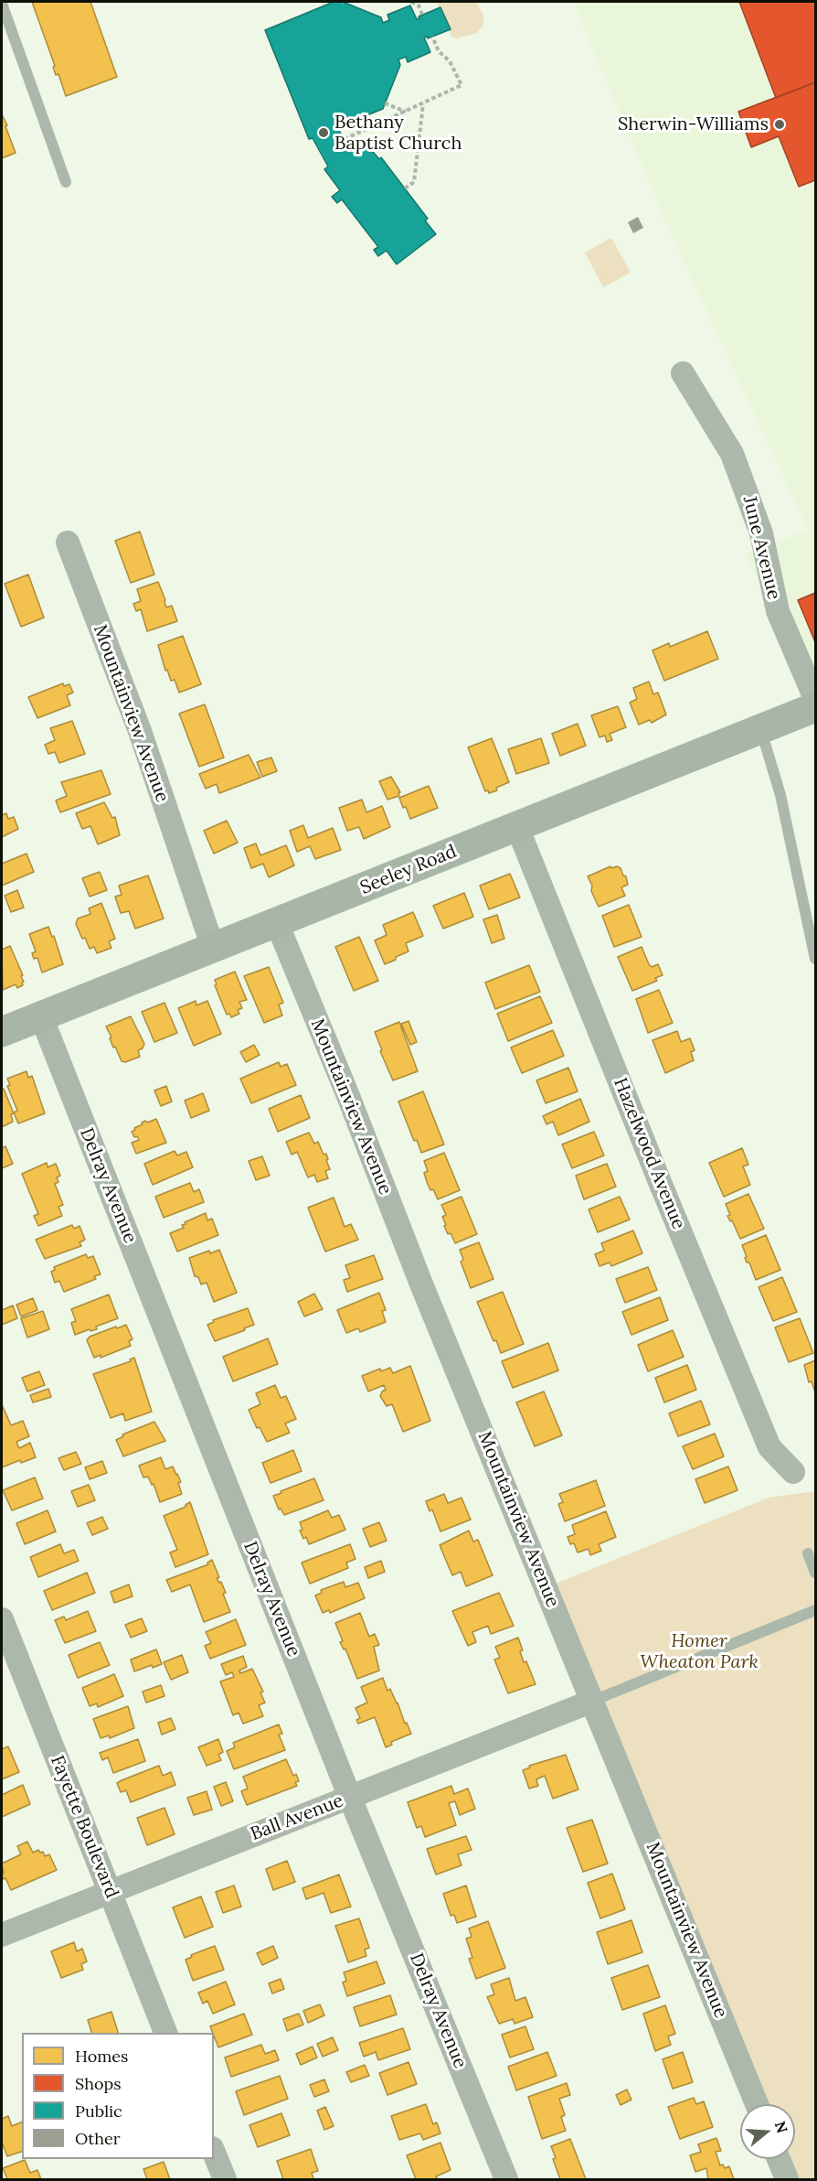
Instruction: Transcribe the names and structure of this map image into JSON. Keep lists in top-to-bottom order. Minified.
{"streets":{"street":["June Avenue","Mountainview Avenue","Seeley Road","Hazelwood Avenue","Delray Avenue","Ball Avenue","Fayette Boulevard"]},"crossings":[["Mountainview Avenue","Seeley Road"],["Mountainview Avenue","Ball Avenue"],["Seeley Road","Hazelwood Avenue"],["Seeley Road","Delray Avenue"],["Delray Avenue","Ball Avenue"],["Ball Avenue","Fayette Boulevard"]],"parks":["Homer Wheaton Park"],"places":["Sherwin-Williams","Bethany Baptist Church"],"legend":["Homes","Shops","Public","Other"],"north":"right"}
